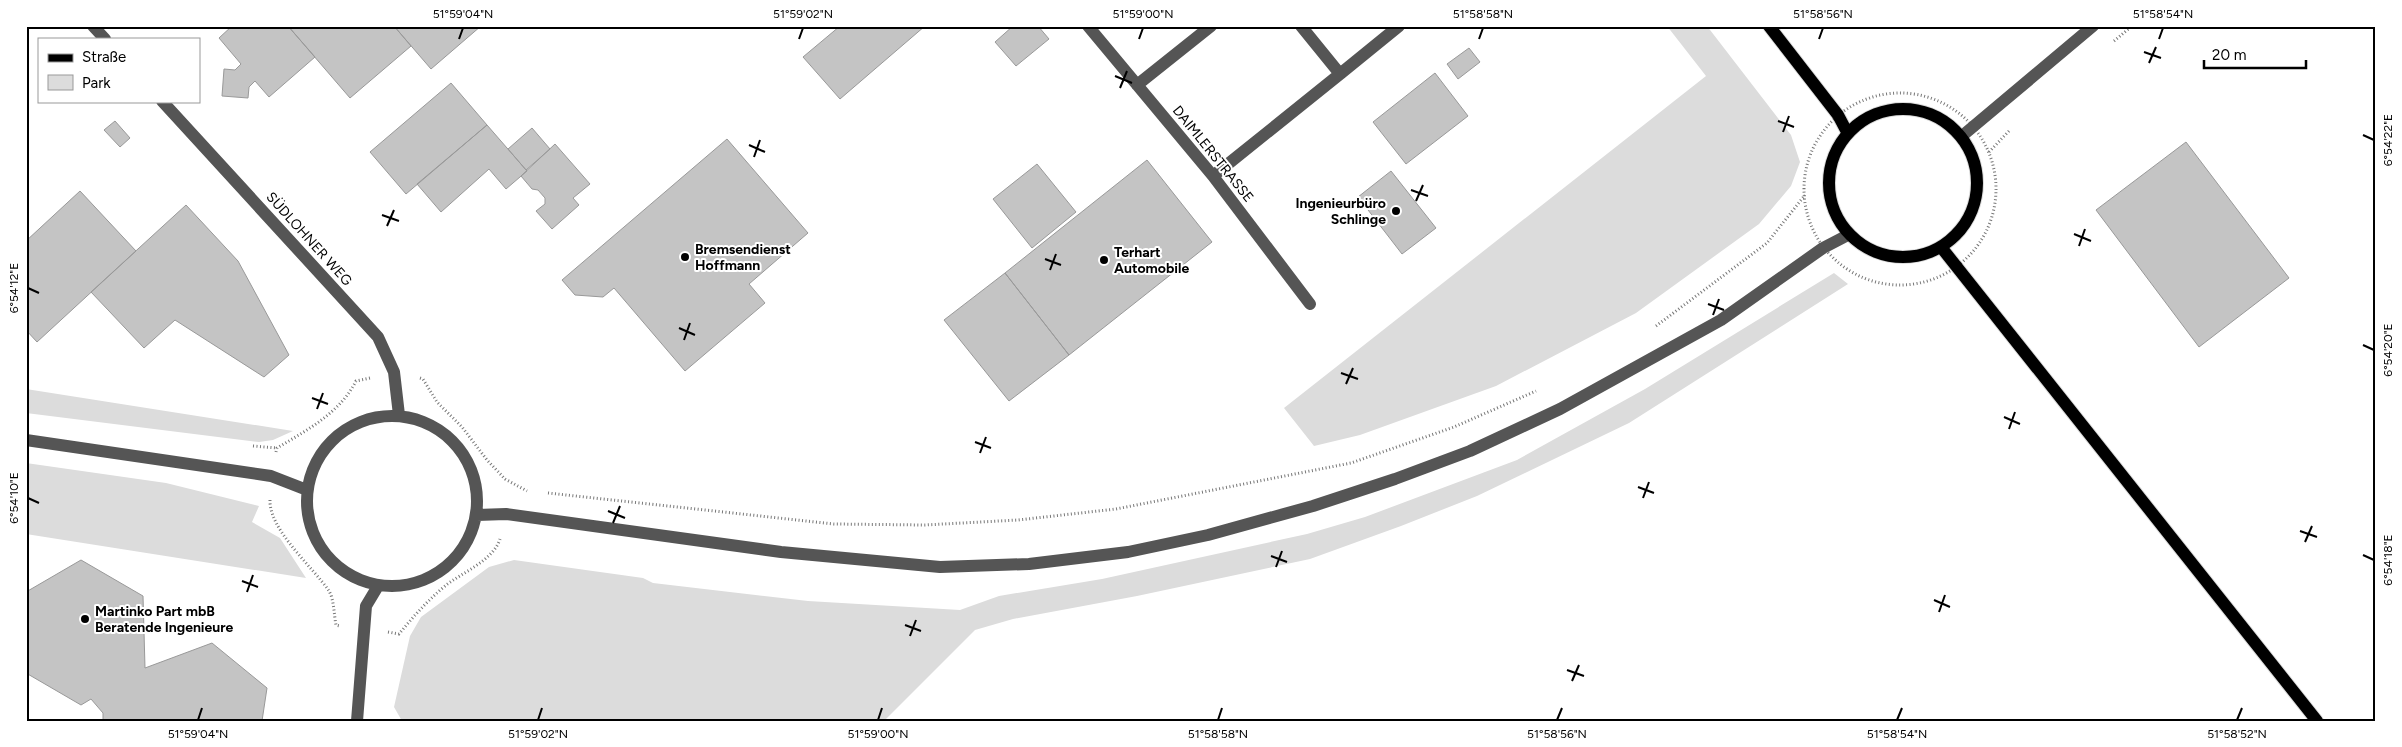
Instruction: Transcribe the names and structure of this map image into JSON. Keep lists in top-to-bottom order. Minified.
{"streets":{"street":["DAIMLERSTRASSE","SÜDLOHNER WEG"]},"places":["Ingenieurbüro Schlinge","Bremsendienst Hoffmann","Terhart Automobile","Martinko Part mbB Beratende Ingenieure"],"legend":["Straße","Park"],"scale_bar":"20 m","coordinates":["51°59'04\"N","51°59'02\"N","51°59'00\"N","51°58'58\"N","51°58'56\"N","51°58'54\"N","6°54'22\"E","6°54'12\"E","6°54'20\"E","6°54'10\"E","6°54'18\"E","51°58'52\"N"]}
